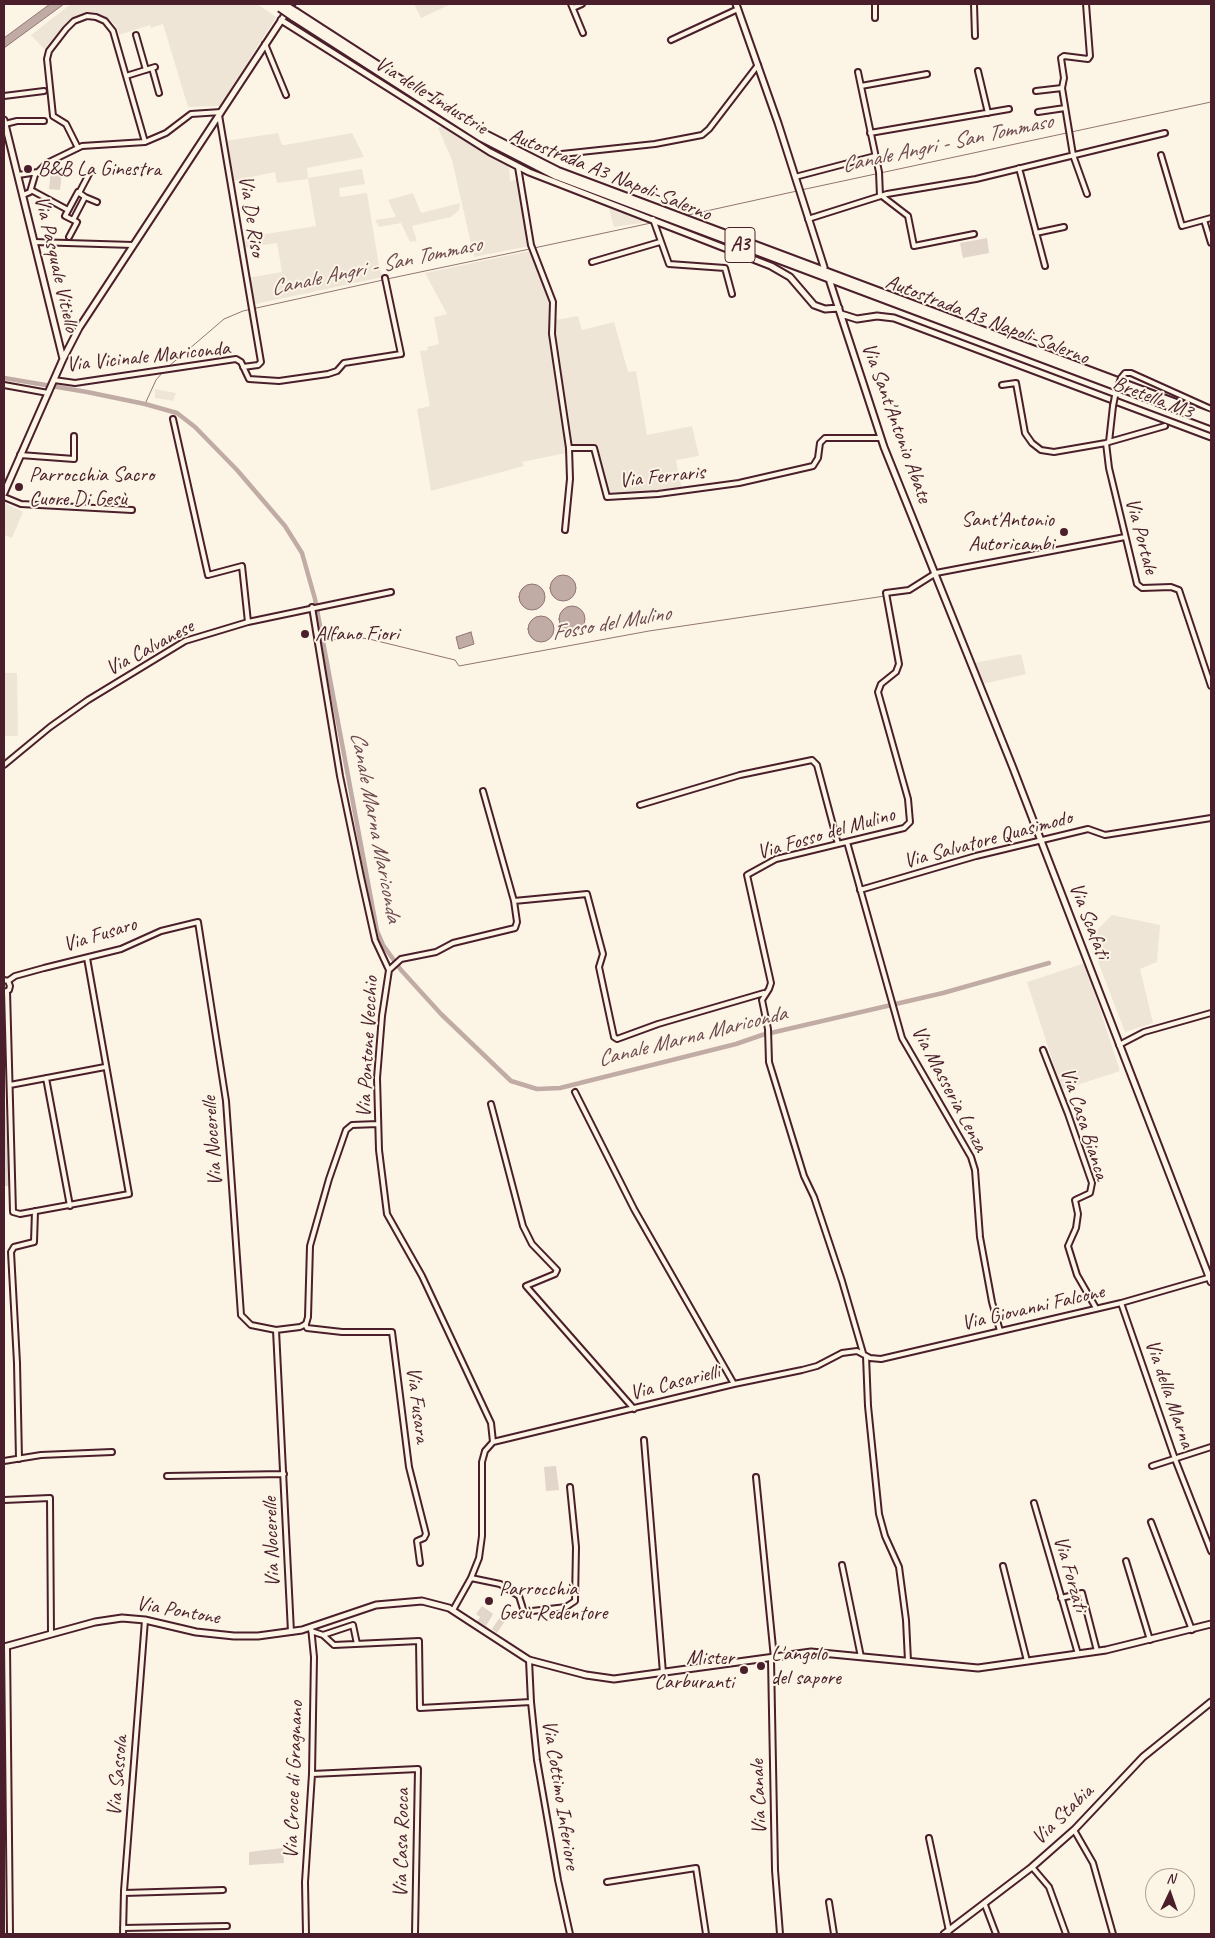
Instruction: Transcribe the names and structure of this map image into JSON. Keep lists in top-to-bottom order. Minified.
{"streets":{"highway":["Autostrada A3 Napoli-Salerno","A3"],"street":["Via delle Industrie","Via De Riso","Via Pasquale Vitiello","Via Vicinale Mariconda","Bretella M3","Via Sant'Antonio Abate","Via Ferraris","Via Portale","Via Calvanese","Via Fosso del Mulino","Via Salvatore Quasimodo","Via Scafati","Via Fusaro","Via Pontone Vecchio","Via Masseria Lenza","Via Casa Bianca","Via Nocerelle","Via Giovanni Falcone","Via Casarielli","Via della Marna","Via Fusara","Via Forzati","Via Pontone","Via Sassola","Via Croce di Gragnano","Via Cottimo Inferiore","Via Canale","Via Stabia","Via Casa Rocca"]},"crossings":[["Via delle Industrie","Bretella M3"],["Via delle Industrie","Via Sant'Antonio Abate"],["Via De Riso","Via Vicinale Mariconda"],["Bretella M3","Via Sant'Antonio Abate"],["Via Sant'Antonio Abate","Via Ferraris"],["Via Sant'Antonio Abate","Via Fosso del Mulino"],["Via Sant'Antonio Abate","Via Scafati"],["Via Portale","Via Fosso del Mulino"],["Via Calvanese","Via Pontone Vecchio"],["Via Fosso del Mulino","Via Scafati"],["Via Fosso del Mulino","Via Masseria Lenza"],["Via Salvatore Quasimodo","Via Scafati"],["Via Salvatore Quasimodo","Via Masseria Lenza"],["Via Scafati","Via Giovanni Falcone"],["Via Fusaro","Via Nocerelle"],["Via Pontone Vecchio","Via Casarielli"],["Via Masseria Lenza","Via Giovanni Falcone"],["Via Casa Bianca","Via Giovanni Falcone"],["Via Nocerelle","Via Fusara"],["Via Nocerelle","Via Pontone"],["Via Giovanni Falcone","Via Casarielli"],["Via Giovanni Falcone","Via della Marna"],["Via Forzati","Via Pontone"],["Via Pontone","Via Sassola"],["Via Pontone","Via Croce di Gragnano"],["Via Pontone","Via Cottimo Inferiore"],["Via Pontone","Via Canale"],["Via Croce di Gragnano","Via Casa Rocca"]],"water":["Canale Angri - San Tommaso","Fosso del Mulino","Canale Marna Mariconda"],"places":["B&B La Ginestra","Parrocchia Sacro Cuore Di Gesù","Sant'Antonio Autoricambi","Alfano Fiori","Parrocchia Gesù Redentore","L'angolo del sapore","Mister Carburanti"],"north":"top"}
